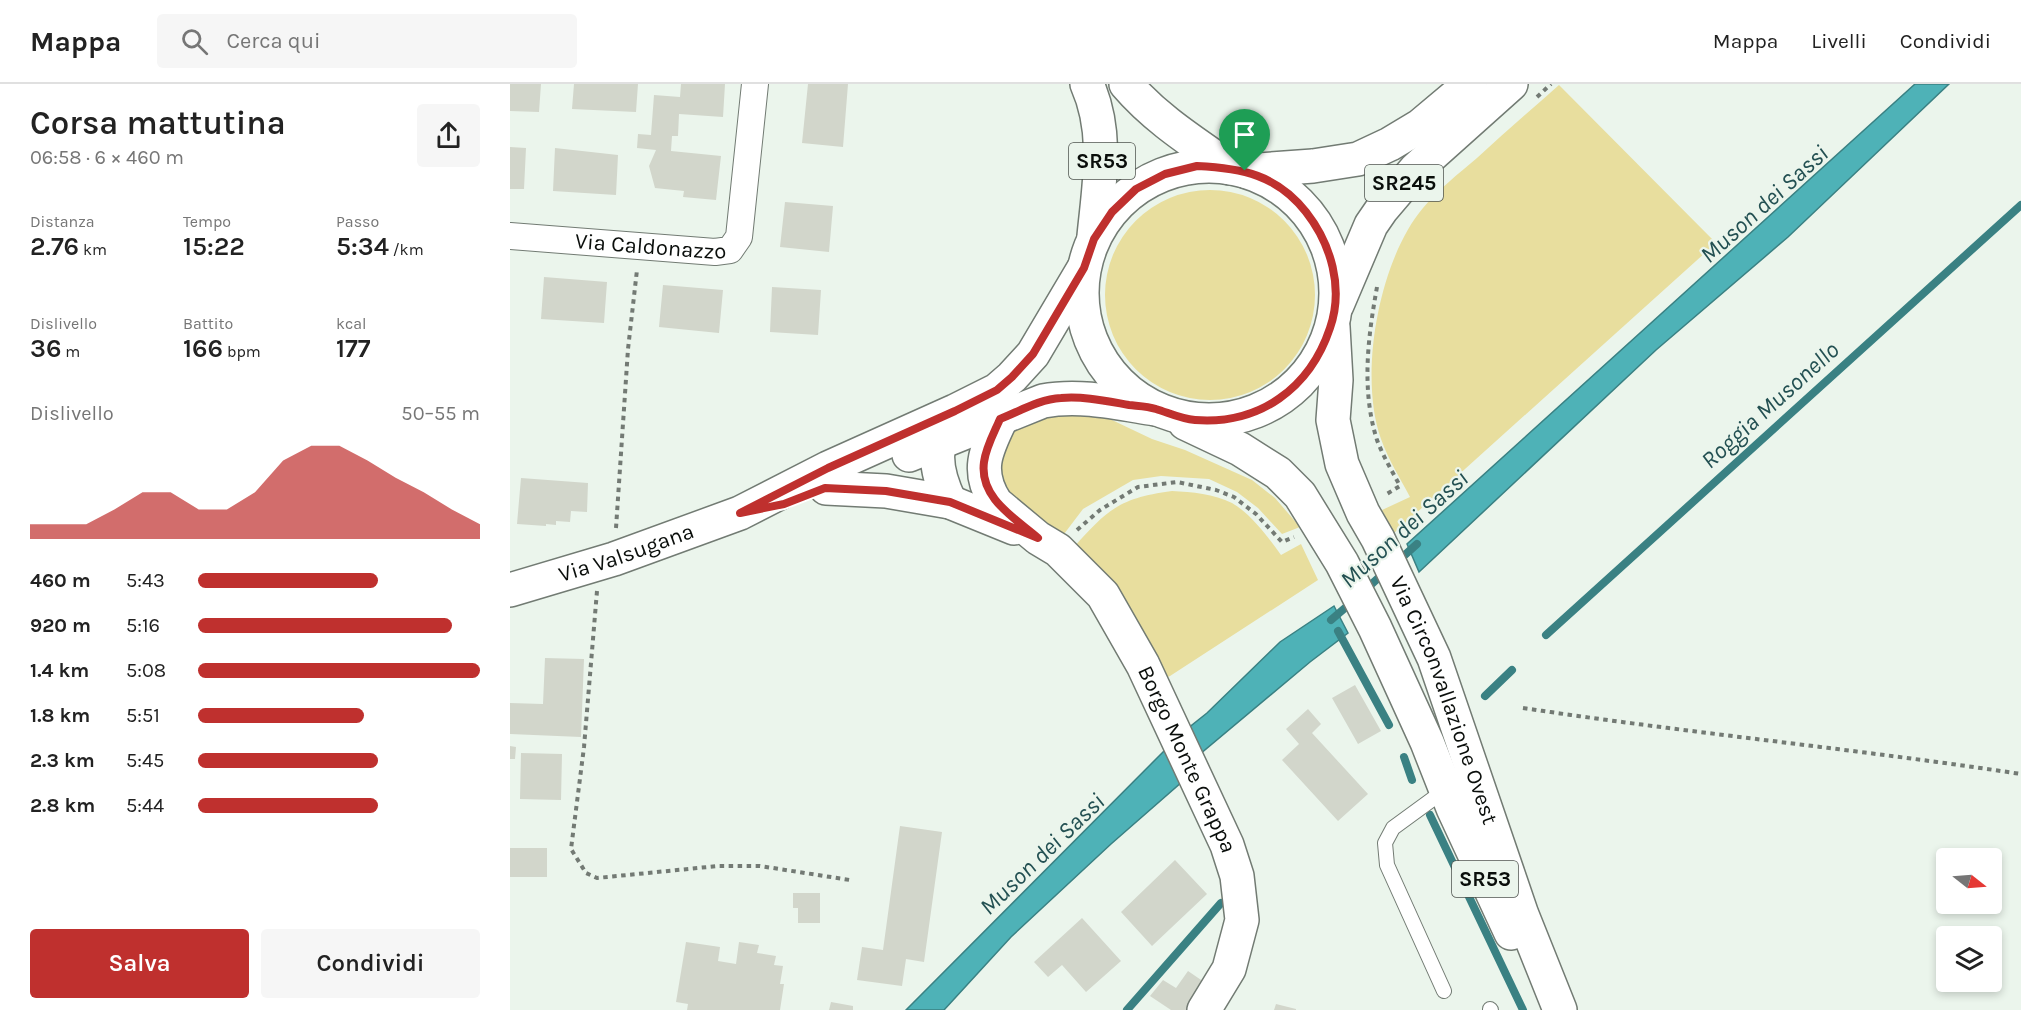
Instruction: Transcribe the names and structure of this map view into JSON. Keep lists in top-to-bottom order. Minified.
{"streets":{"main road":["SR53","SR245","Via Valsugana","Via Circonvallazione Ovest","Borgo Monte Grappa"],"street":["Via Caldonazzo"]},"crossings":[["SR245","Via Circonvallazione Ovest"],["Via Valsugana","Via Circonvallazione Ovest"]],"water":["Muson dei Sassi","Roggia Musonello"],"north":"right","page":{"header":"Mappa","search":"Cerca qui","nav":["Mappa","Livelli","Condividi"],"heading":["Corsa mattutina","06:58 · 6 × 460 m"],"stats":[["Distanza","2.76 km"],["Tempo","15:22"],["Passo","5:34 /km"],["Dislivello","36 m"],["Battito","166 bpm"],["kcal","177"]],"chart":["Dislivello","50–55 m"],"list":[{"name":"460 m","note":"5:43"},{"name":"920 m","note":"5:16"},{"name":"1.4 km","note":"5:08"},{"name":"1.8 km","note":"5:51"},{"name":"2.3 km","note":"5:45"},{"name":"2.8 km","note":"5:44"}],"buttons":["Salva","Condividi"]}}
